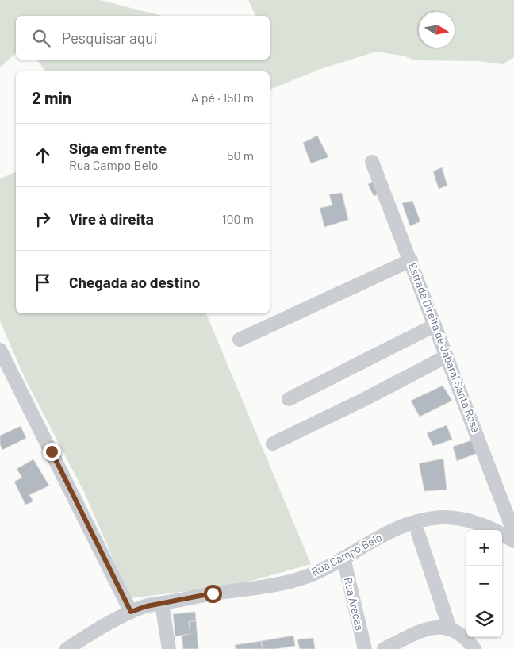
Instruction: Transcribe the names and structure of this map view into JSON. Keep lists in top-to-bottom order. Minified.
{"streets":{"street":["Estrada Direita de Jabarai Santa Rosa","Rua Campo Belo","Rua Aracas"]},"crossings":[["Rua Campo Belo","Rua Aracas"]],"north":"right","page":{"search":"Pesquisar aqui","heading":["2 min","A pé · 150 m"],"list":[["Siga em frente","Rua Campo Belo","50 m"],["Vire à direita","100 m"],"Chegada ao destino"],"map_buttons":["+","−"]}}
